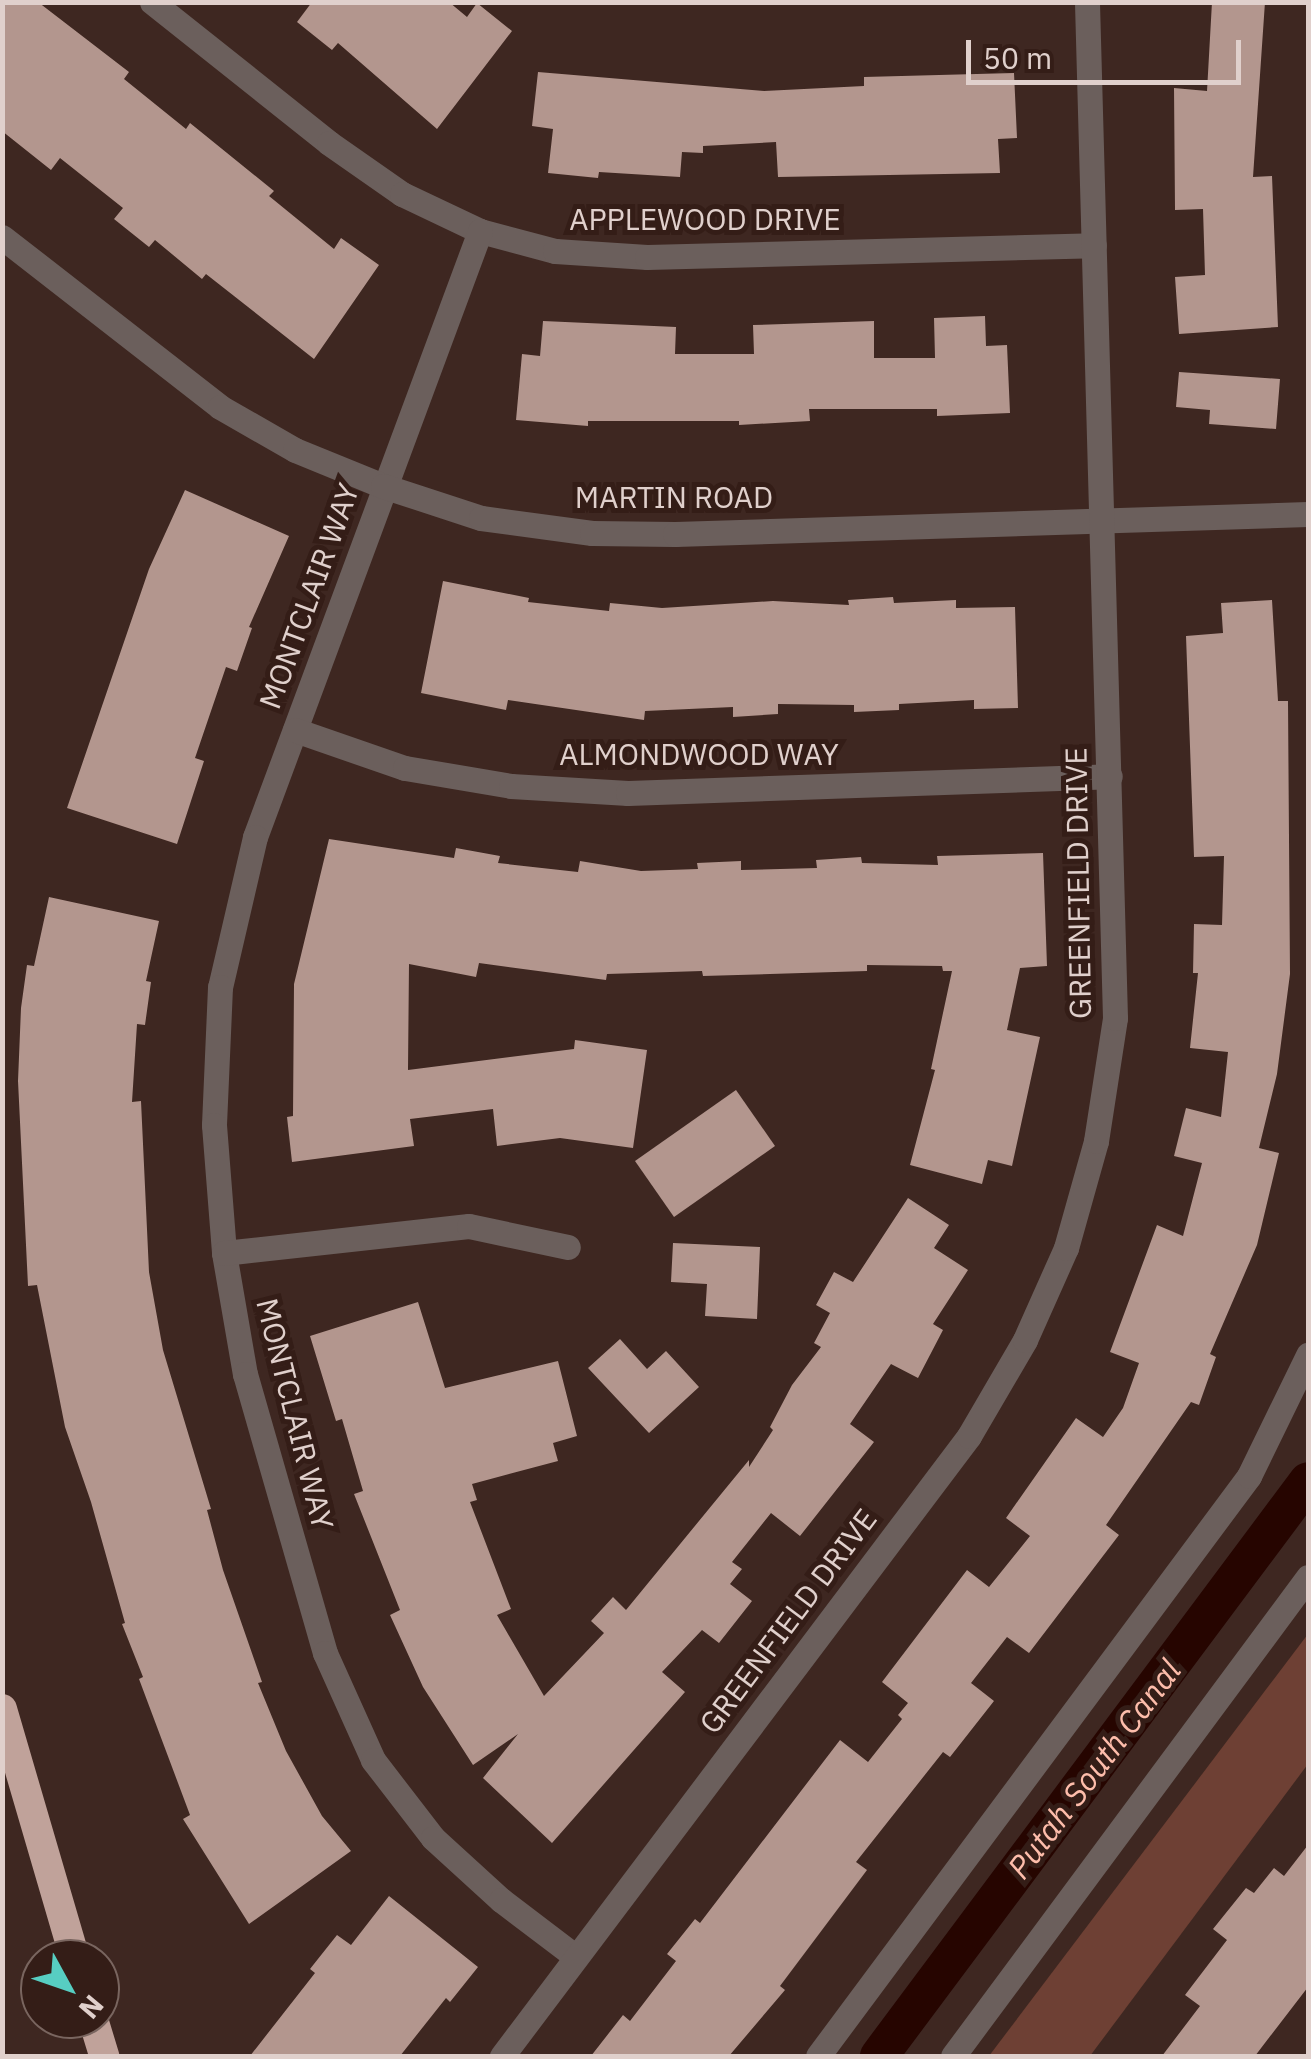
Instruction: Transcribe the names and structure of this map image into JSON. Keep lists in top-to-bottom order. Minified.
{"streets":{"street":["APPLEWOOD DRIVE","MARTIN ROAD","MONTCLAIR WAY","ALMONDWOOD WAY","GREENFIELD DRIVE"]},"crossings":[["APPLEWOOD DRIVE","MONTCLAIR WAY"],["APPLEWOOD DRIVE","GREENFIELD DRIVE"],["MARTIN ROAD","MONTCLAIR WAY"],["MARTIN ROAD","GREENFIELD DRIVE"],["MONTCLAIR WAY","ALMONDWOOD WAY"],["MONTCLAIR WAY","GREENFIELD DRIVE"],["ALMONDWOOD WAY","GREENFIELD DRIVE"]],"water":["Putah South Canal"],"scale_bar":"50 m","north":"bottom right"}
